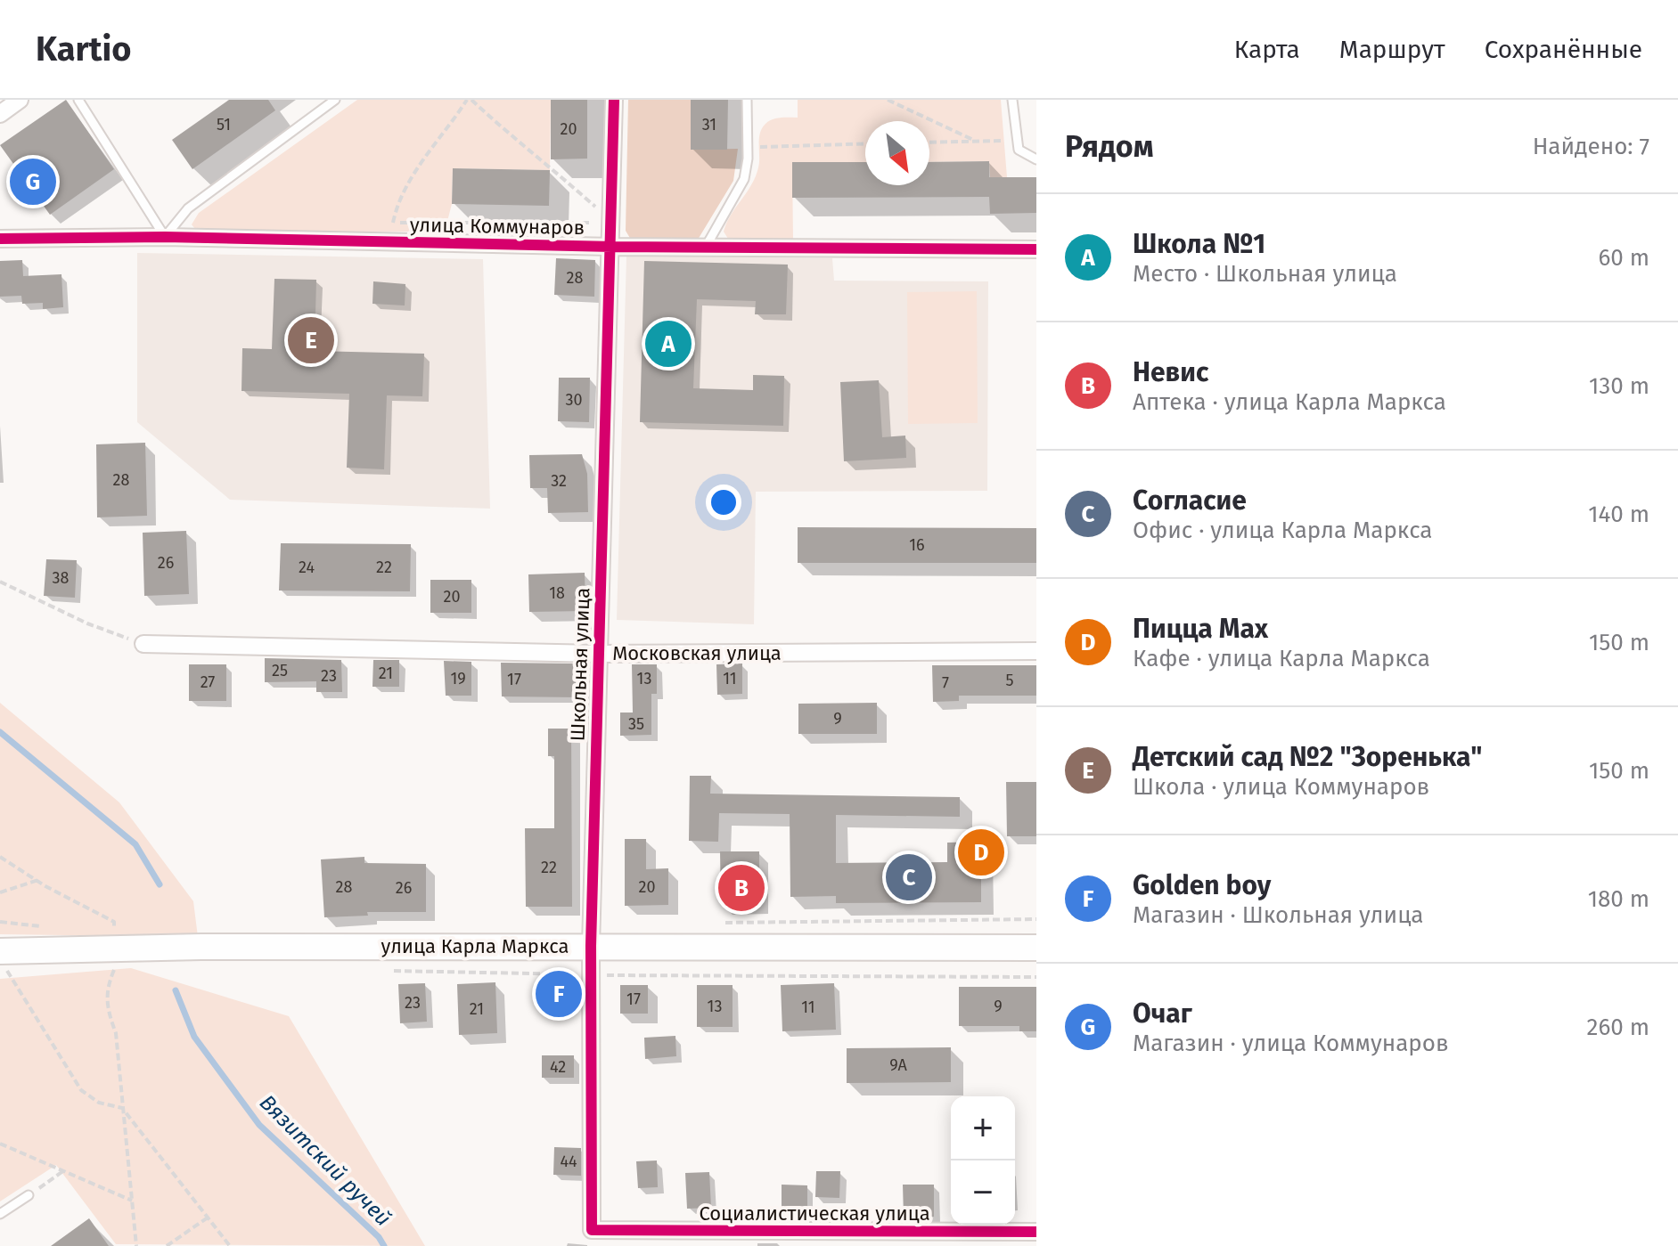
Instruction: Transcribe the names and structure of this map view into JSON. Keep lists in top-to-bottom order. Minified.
{"streets":{"main road":["улица Карла Маркса"],"street":["улица Коммунаров","Московская улица","Школьная улица","Социалистическая улица"]},"crossings":[["улица Коммунаров","Школьная улица"],["Московская улица","Школьная улица"],["Школьная улица","улица Карла Маркса"],["Школьная улица","Социалистическая улица"]],"water":["Вязитский ручей"],"house_numbers":["51","31","20","28","30","28","32","16","26","24","22","38","18","20","25","21","23","19","13","11","17","5","27","7","9","35","22","28","20","26","17","23","13","9","11","21","9А","42","44"],"north":"bottom right","page":{"header":"Kartio","nav":["Карта","Маршрут","Сохранённые"],"heading":["Рядом","Найдено: 7"],"pins":["G","E","A","D","C","B","F"],"list":[{"mark":"A","name":"Школа №1","note":"Место · Школьная улица","value":"60 m"},{"mark":"B","name":"Невис","note":"Аптека · улица Карла Маркса","value":"130 m"},{"mark":"C","name":"Согласие","note":"Офис · улица Карла Маркса","value":"140 m"},{"mark":"D","name":"Пицца Max","note":"Кафе · улица Карла Маркса","value":"150 m"},{"mark":"E","name":"Детский сад №2 \"Зоренька\"","note":"Школа · улица Коммунаров","value":"150 m"},{"mark":"F","name":"Golden boy","note":"Магазин · Школьная улица","value":"180 m"},{"mark":"G","name":"Очаг","note":"Магазин · улица Коммунаров","value":"260 m"}],"map_buttons":["+","−"]}}
